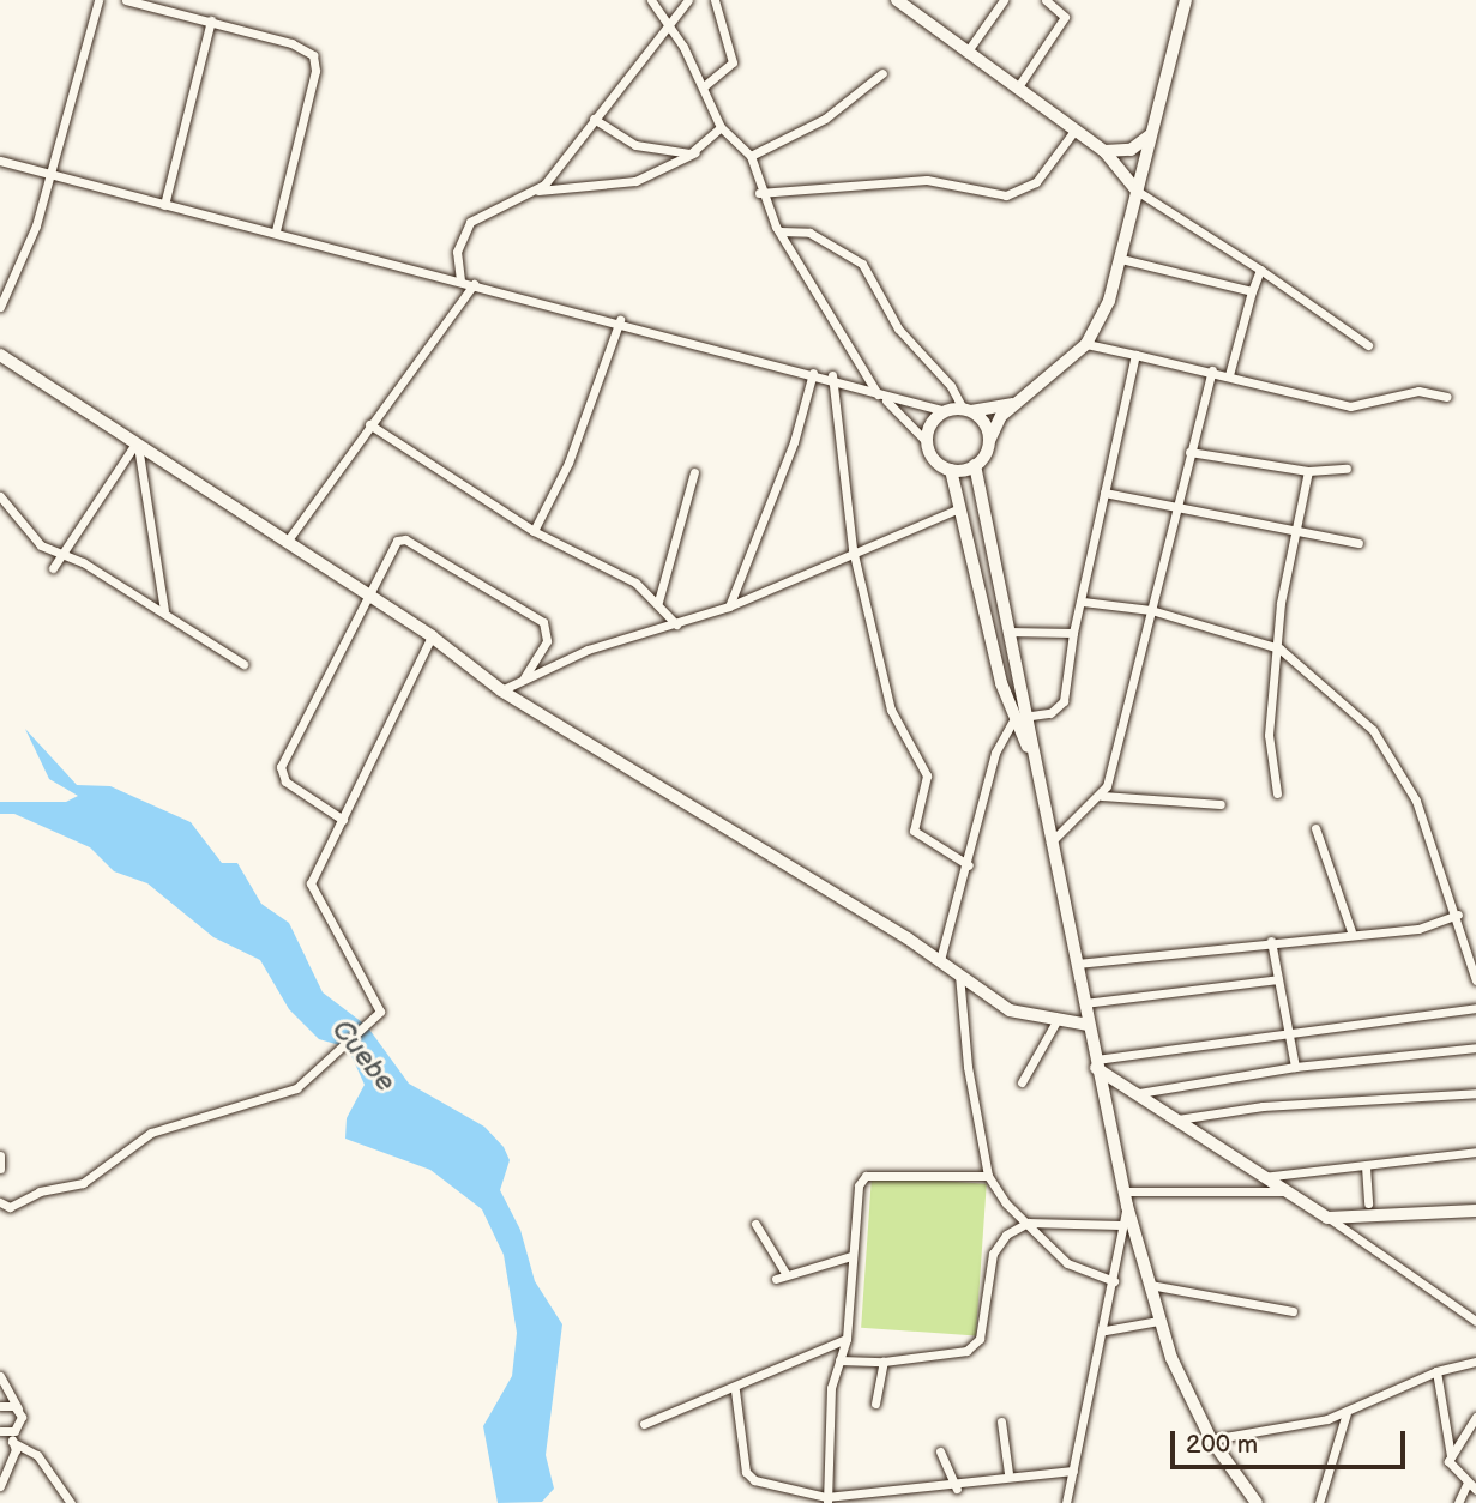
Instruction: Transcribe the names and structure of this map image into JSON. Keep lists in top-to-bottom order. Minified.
{"water":["Cuebe"],"scale_bar":"200 m"}
